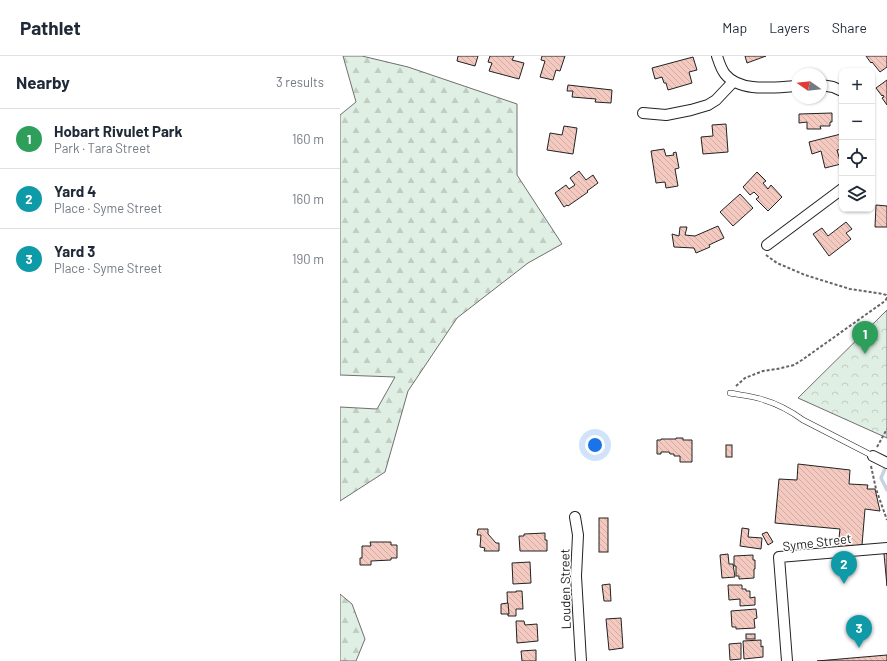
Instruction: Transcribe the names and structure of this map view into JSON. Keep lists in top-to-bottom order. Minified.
{"streets":{"street":["Syme Street","Louden Street"]},"north":"left","page":{"header":"Pathlet","nav":["Map","Layers","Share"],"heading":["Nearby","3 results"],"map_buttons":["+","−"],"list":[{"mark":"1","name":"Hobart Rivulet Park","note":"Park · Tara Street","value":"160 m"},{"mark":"2","name":"Yard 4","note":"Place · Syme Street","value":"160 m"},{"mark":"3","name":"Yard 3","note":"Place · Syme Street","value":"190 m"}],"pins":["1","2","3"]}}
